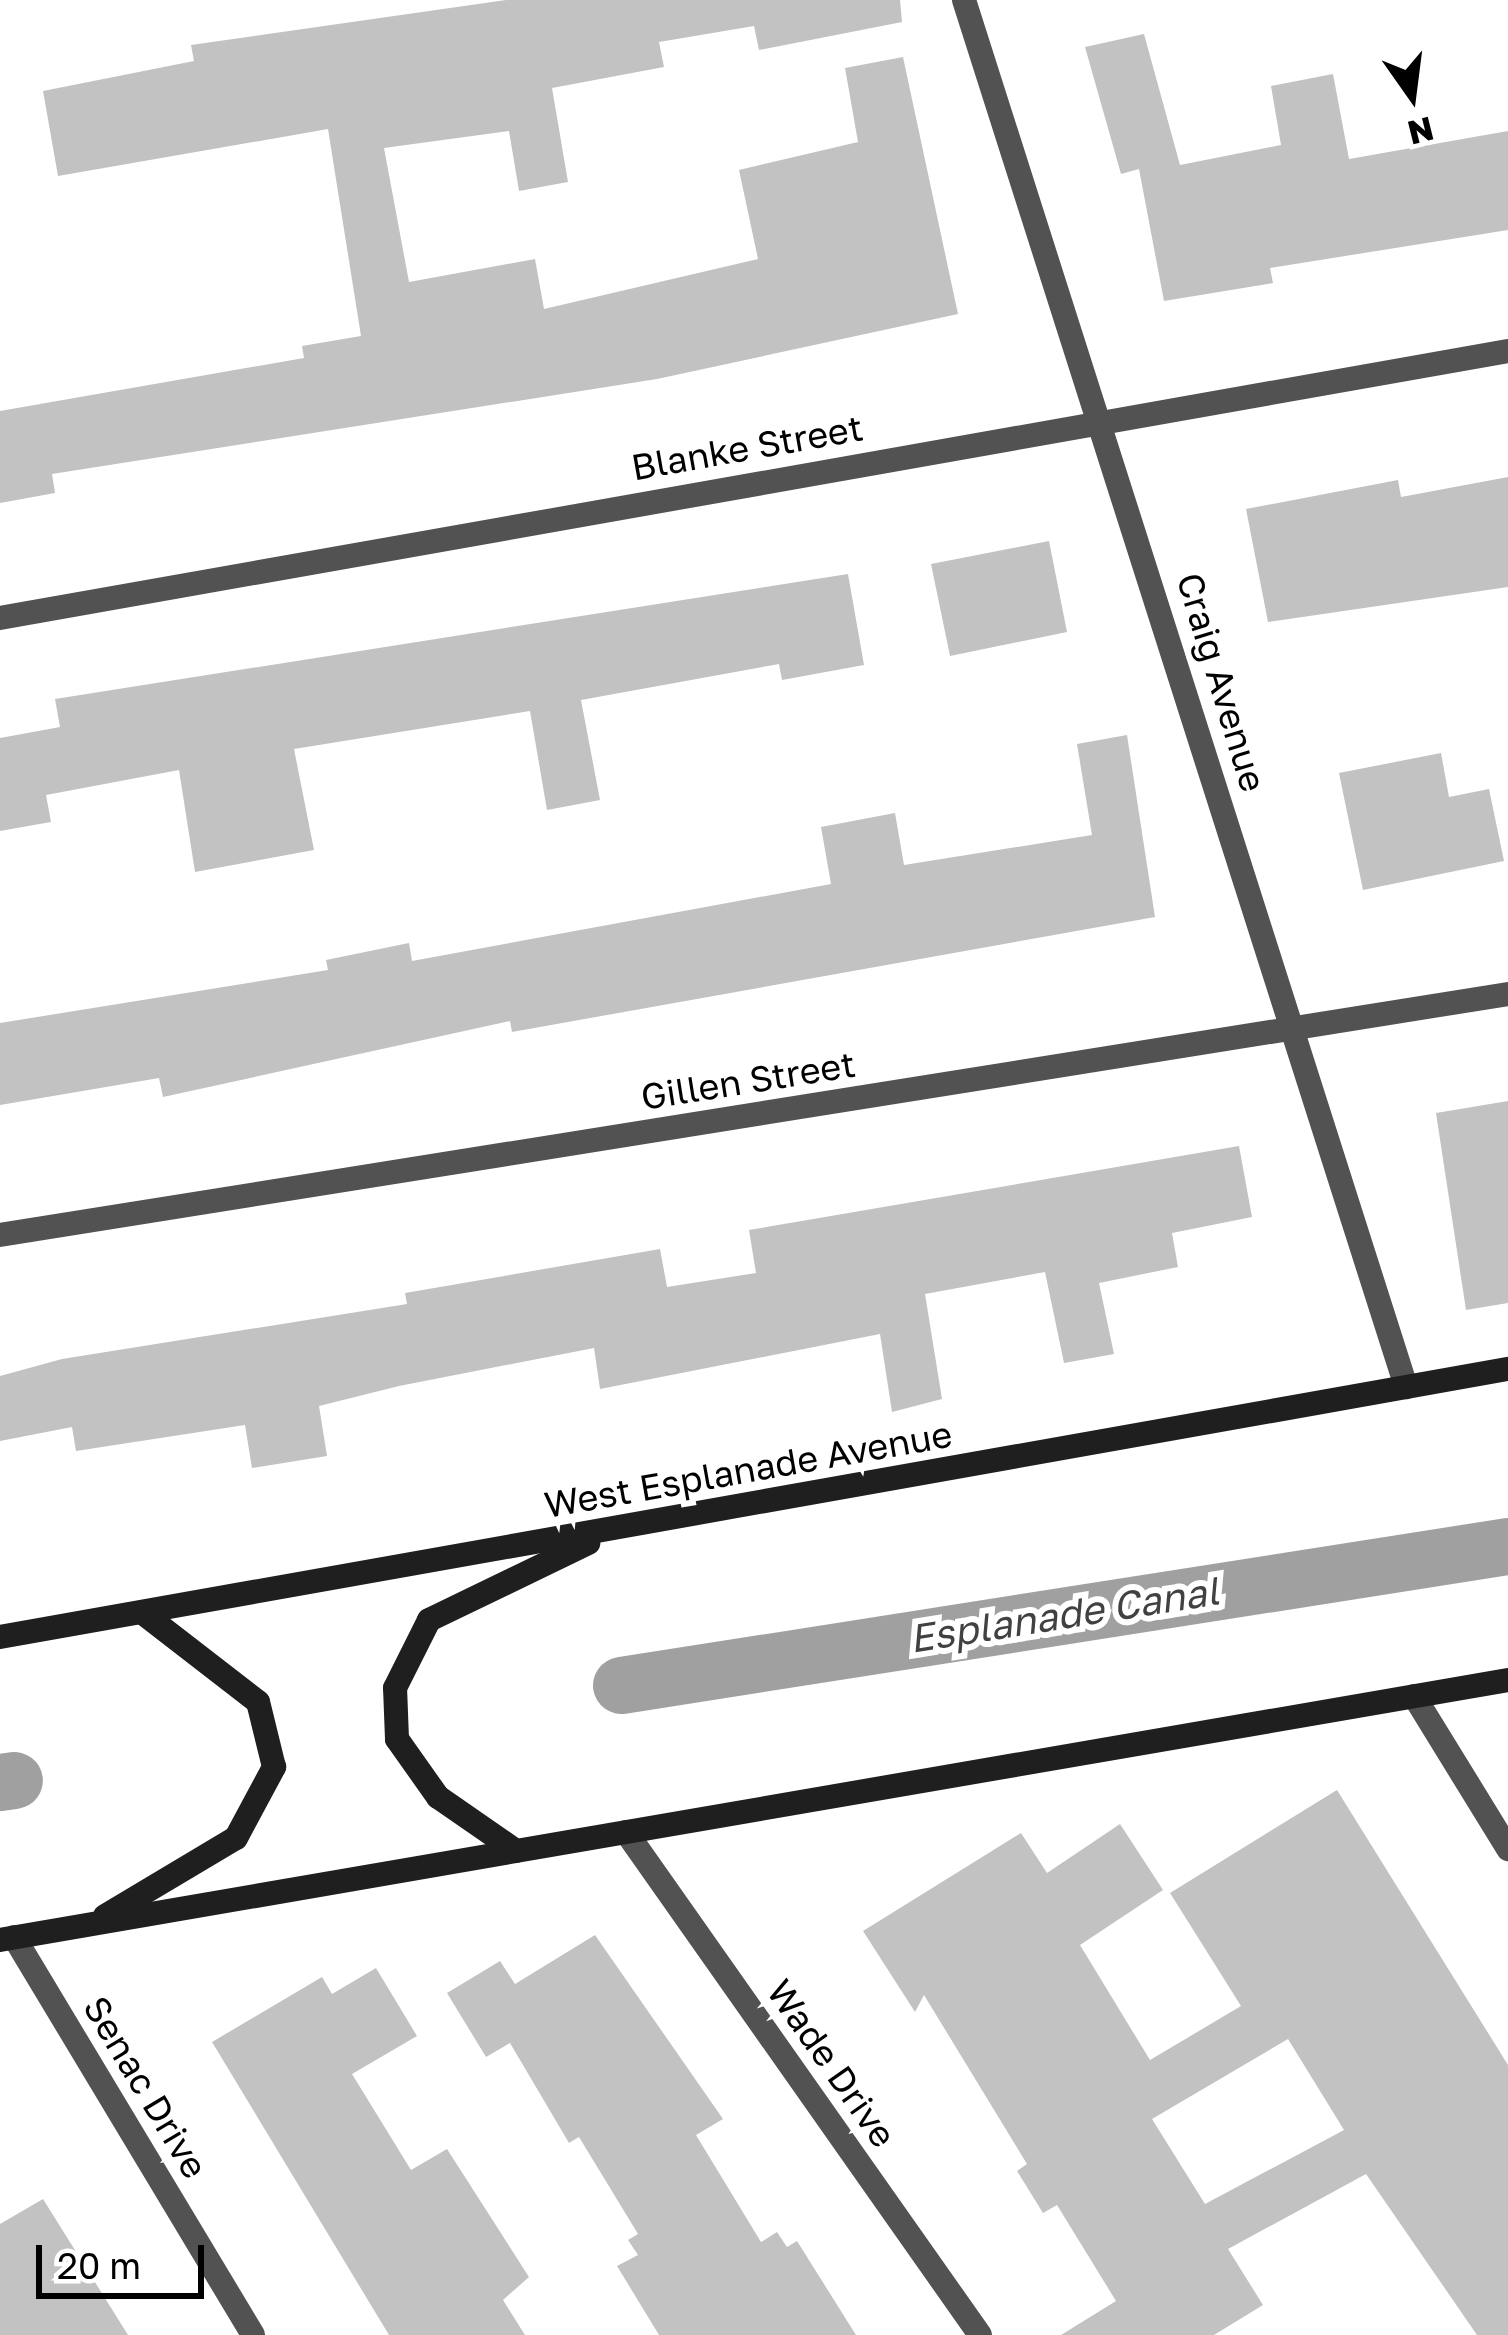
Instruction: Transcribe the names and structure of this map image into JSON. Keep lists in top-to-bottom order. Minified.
{"streets":{"main road":["West Esplanade Avenue"],"street":["Blanke Street","Craig Avenue","Gillen Street","Wade Drive","Senac Drive"]},"crossings":[["Blanke Street","Craig Avenue"],["Craig Avenue","Gillen Street"],["Craig Avenue","West Esplanade Avenue"]],"water":["Esplanade Canal"],"scale_bar":"20 m","north":"bottom"}
